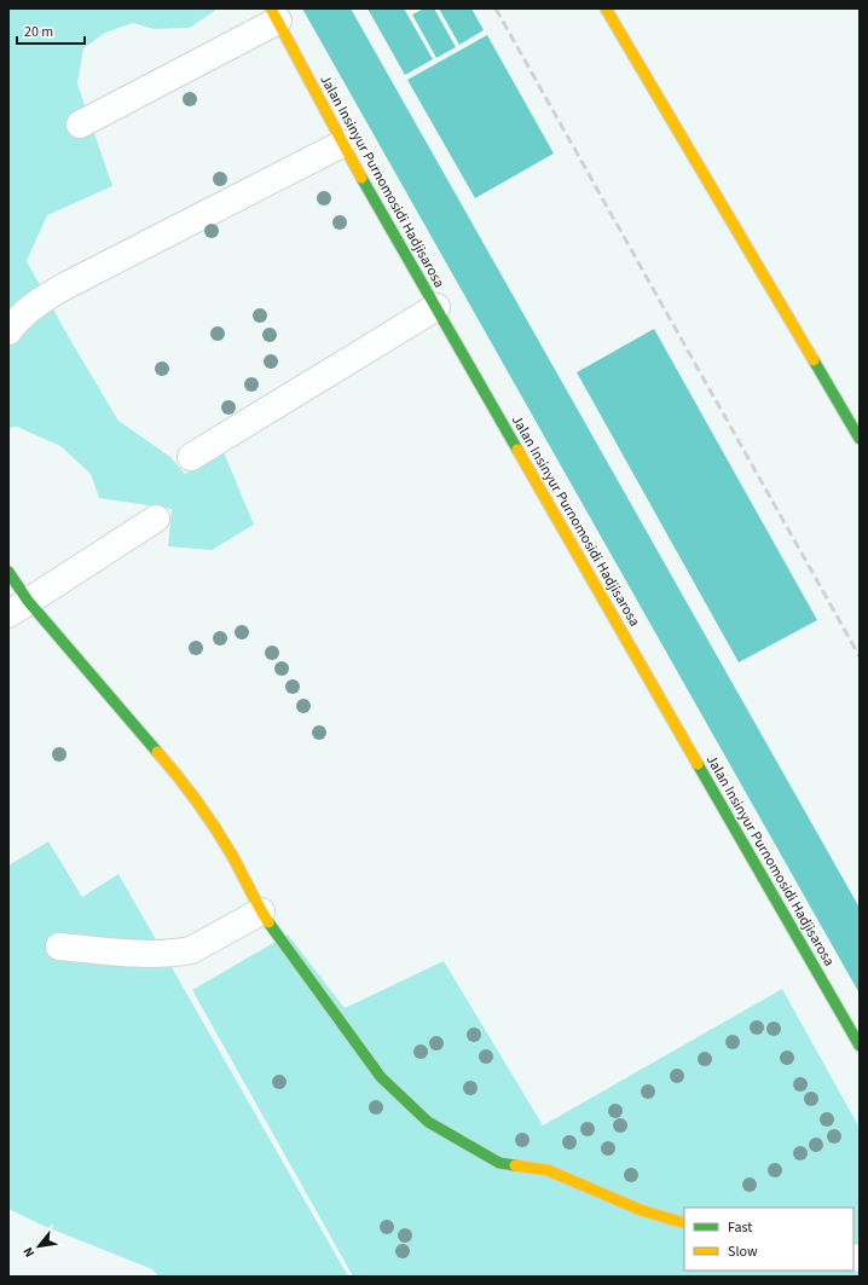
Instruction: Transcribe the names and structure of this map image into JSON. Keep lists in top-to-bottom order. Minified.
{"streets":{"street":["Jalan Insinyur Purnomosidi Hadjisarosa"]},"legend":["Fast","Slow"],"scale_bar":"20 m","north":"bottom left"}
